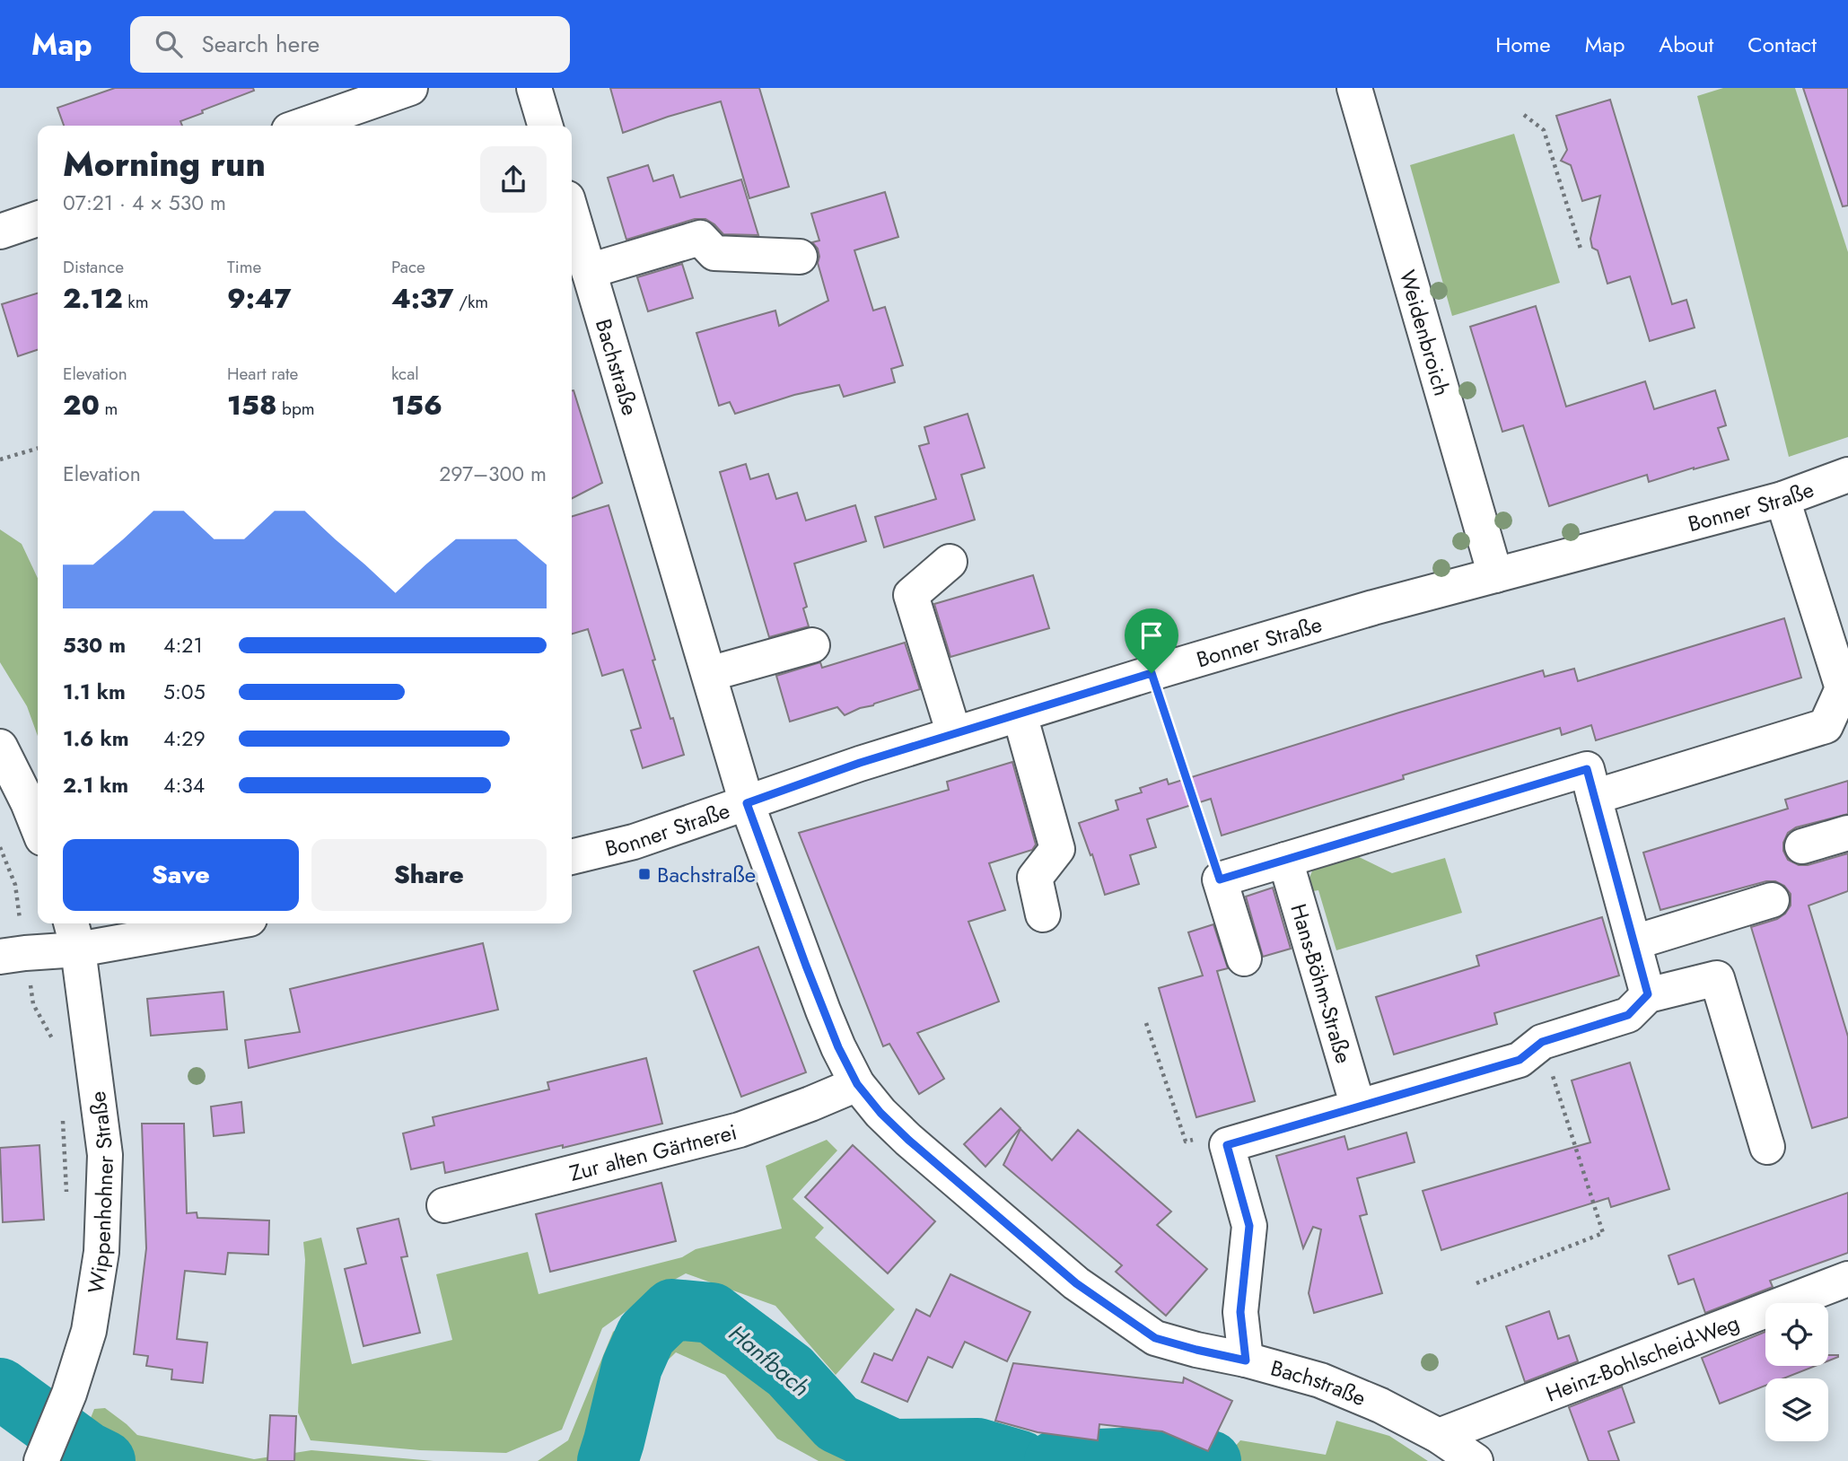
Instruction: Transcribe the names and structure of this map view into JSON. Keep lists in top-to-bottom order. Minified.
{"streets":{"street":["Weidenbroich","Bachstraße","Bonner Straße","Hans-Böhm-Straße","Zur alten Gärtnerei","Wippenhohner Straße","Heinz-Bohlscheid-Weg"]},"crossings":[["Weidenbroich","Bonner Straße"],["Bachstraße","Bonner Straße"],["Bachstraße","Zur alten Gärtnerei"],["Bachstraße","Heinz-Bohlscheid-Weg"]],"water":["Hanfbach"],"places":{"transit":["Bachstraße"]},"page":{"header":"Map","search":"Search here","nav":["Home","Map","About","Contact"],"heading":["Morning run","07:21 · 4 × 530 m"],"stats":[["Distance","2.12 km"],["Time","9:47"],["Pace","4:37 /km"],["Elevation","20 m"],["Heart rate","158 bpm"],["kcal","156"]],"chart":["Elevation","297–300 m"],"list":[{"name":"530 m","note":"4:21"},{"name":"1.1 km","note":"5:05"},{"name":"1.6 km","note":"4:29"},{"name":"2.1 km","note":"4:34"}],"buttons":["Save","Share"]}}
